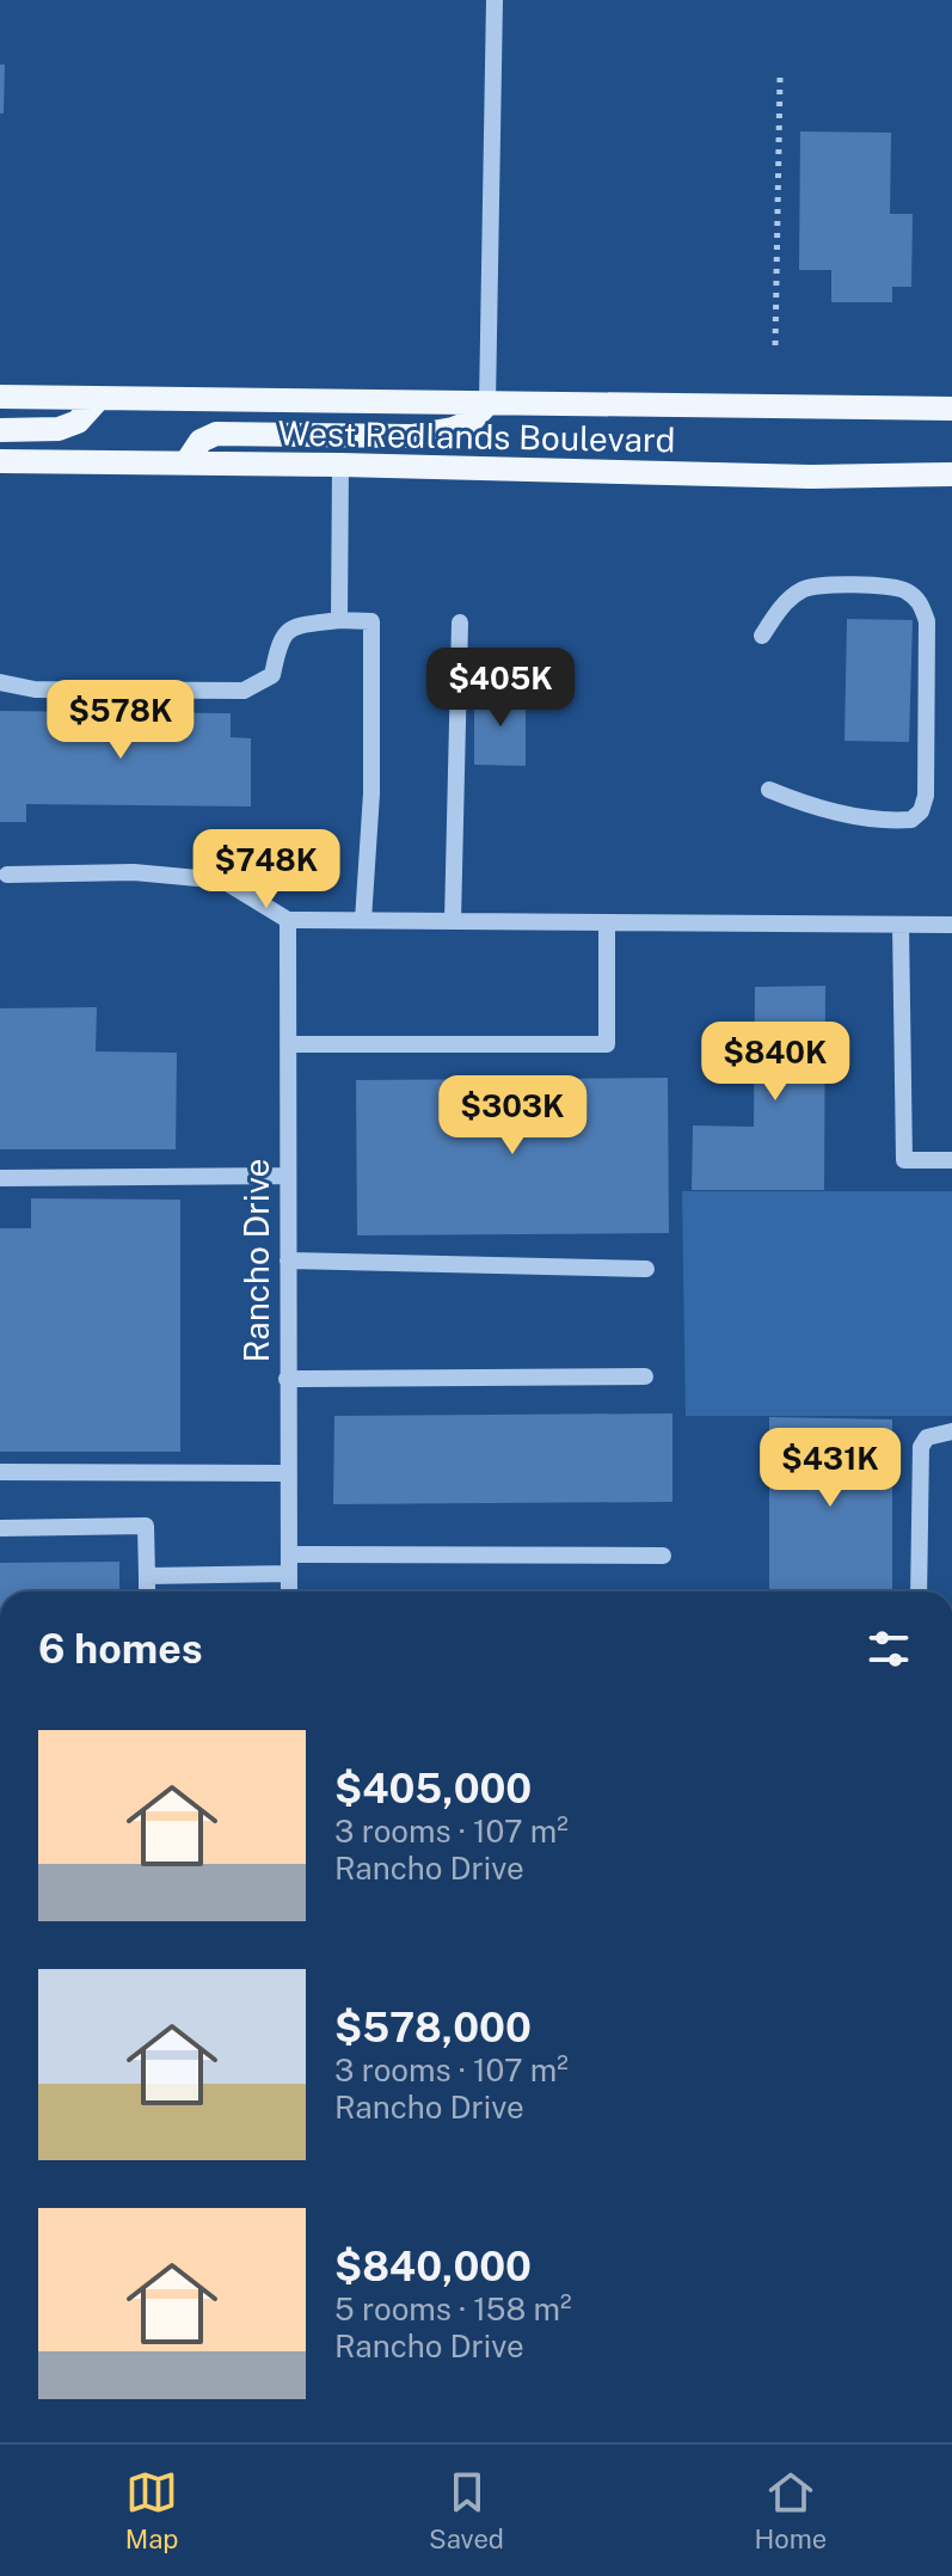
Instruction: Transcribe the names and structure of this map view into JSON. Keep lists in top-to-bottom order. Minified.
{"streets":{"main road":["West Redlands Boulevard"],"street":["Rancho Drive"]},"page":{"price":["$405K","$578K","$748K","$840K","$303K","$431K"],"heading":"6 homes","list":[{"name":"$405,000","note":"3 rooms · 107 m² · Rancho Drive"},{"name":"$578,000","note":"3 rooms · 107 m² · Rancho Drive"},{"name":"$840,000","note":"5 rooms · 158 m² · Rancho Drive"}],"tabs":["Map","Saved","Home"]}}
